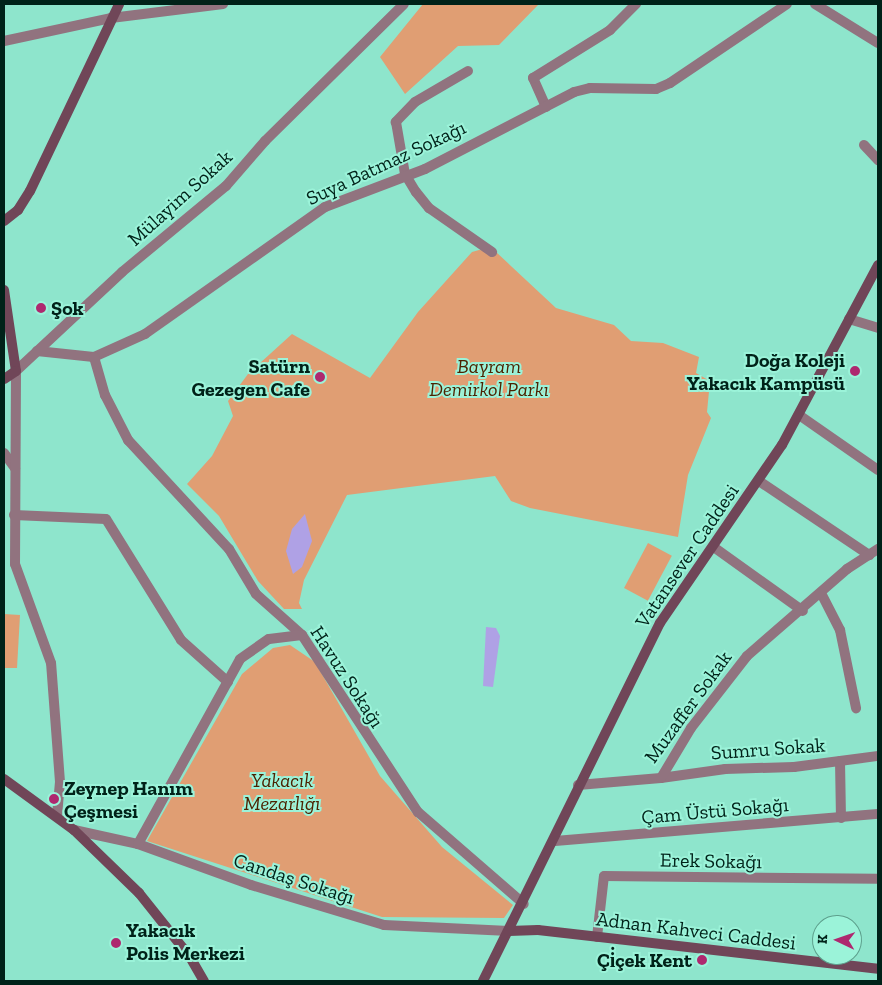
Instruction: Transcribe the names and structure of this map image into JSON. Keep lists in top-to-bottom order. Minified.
{"streets":{"main road":["Vatansever Caddesi","Adnan Kahveci Caddesi"],"street":["Suya Batmaz Sokağı","Mülayim Sokak","Havuz Sokağı","Muzaffer Sokak","Sumru Sokak","Çam Üstü Sokağı","Erek Sokağı","Candaş Sokağı"]},"crossings":[["Suya Batmaz Sokağı","Havuz Sokağı"],["Vatansever Caddesi","Havuz Sokağı"],["Vatansever Caddesi","Muzaffer Sokak"],["Vatansever Caddesi","Çam Üstü Sokağı"],["Vatansever Caddesi","Candaş Sokağı"],["Vatansever Caddesi","Adnan Kahveci Caddesi"],["Muzaffer Sokak","Sumru Sokak"],["Erek Sokağı","Adnan Kahveci Caddesi"],["Candaş Sokağı","Adnan Kahveci Caddesi"]],"parks":["Bayram Demirkol Parkı","Yakacık Mezarlığı"],"places":["Şok","Doğa Koleji Yakacık Kampüsü","Satürn Gezegen Cafe","Zeynep Hanım Çeşmesi","Yakacık Polis Merkezi","Çi̇çek Kent"],"north":"left"}
